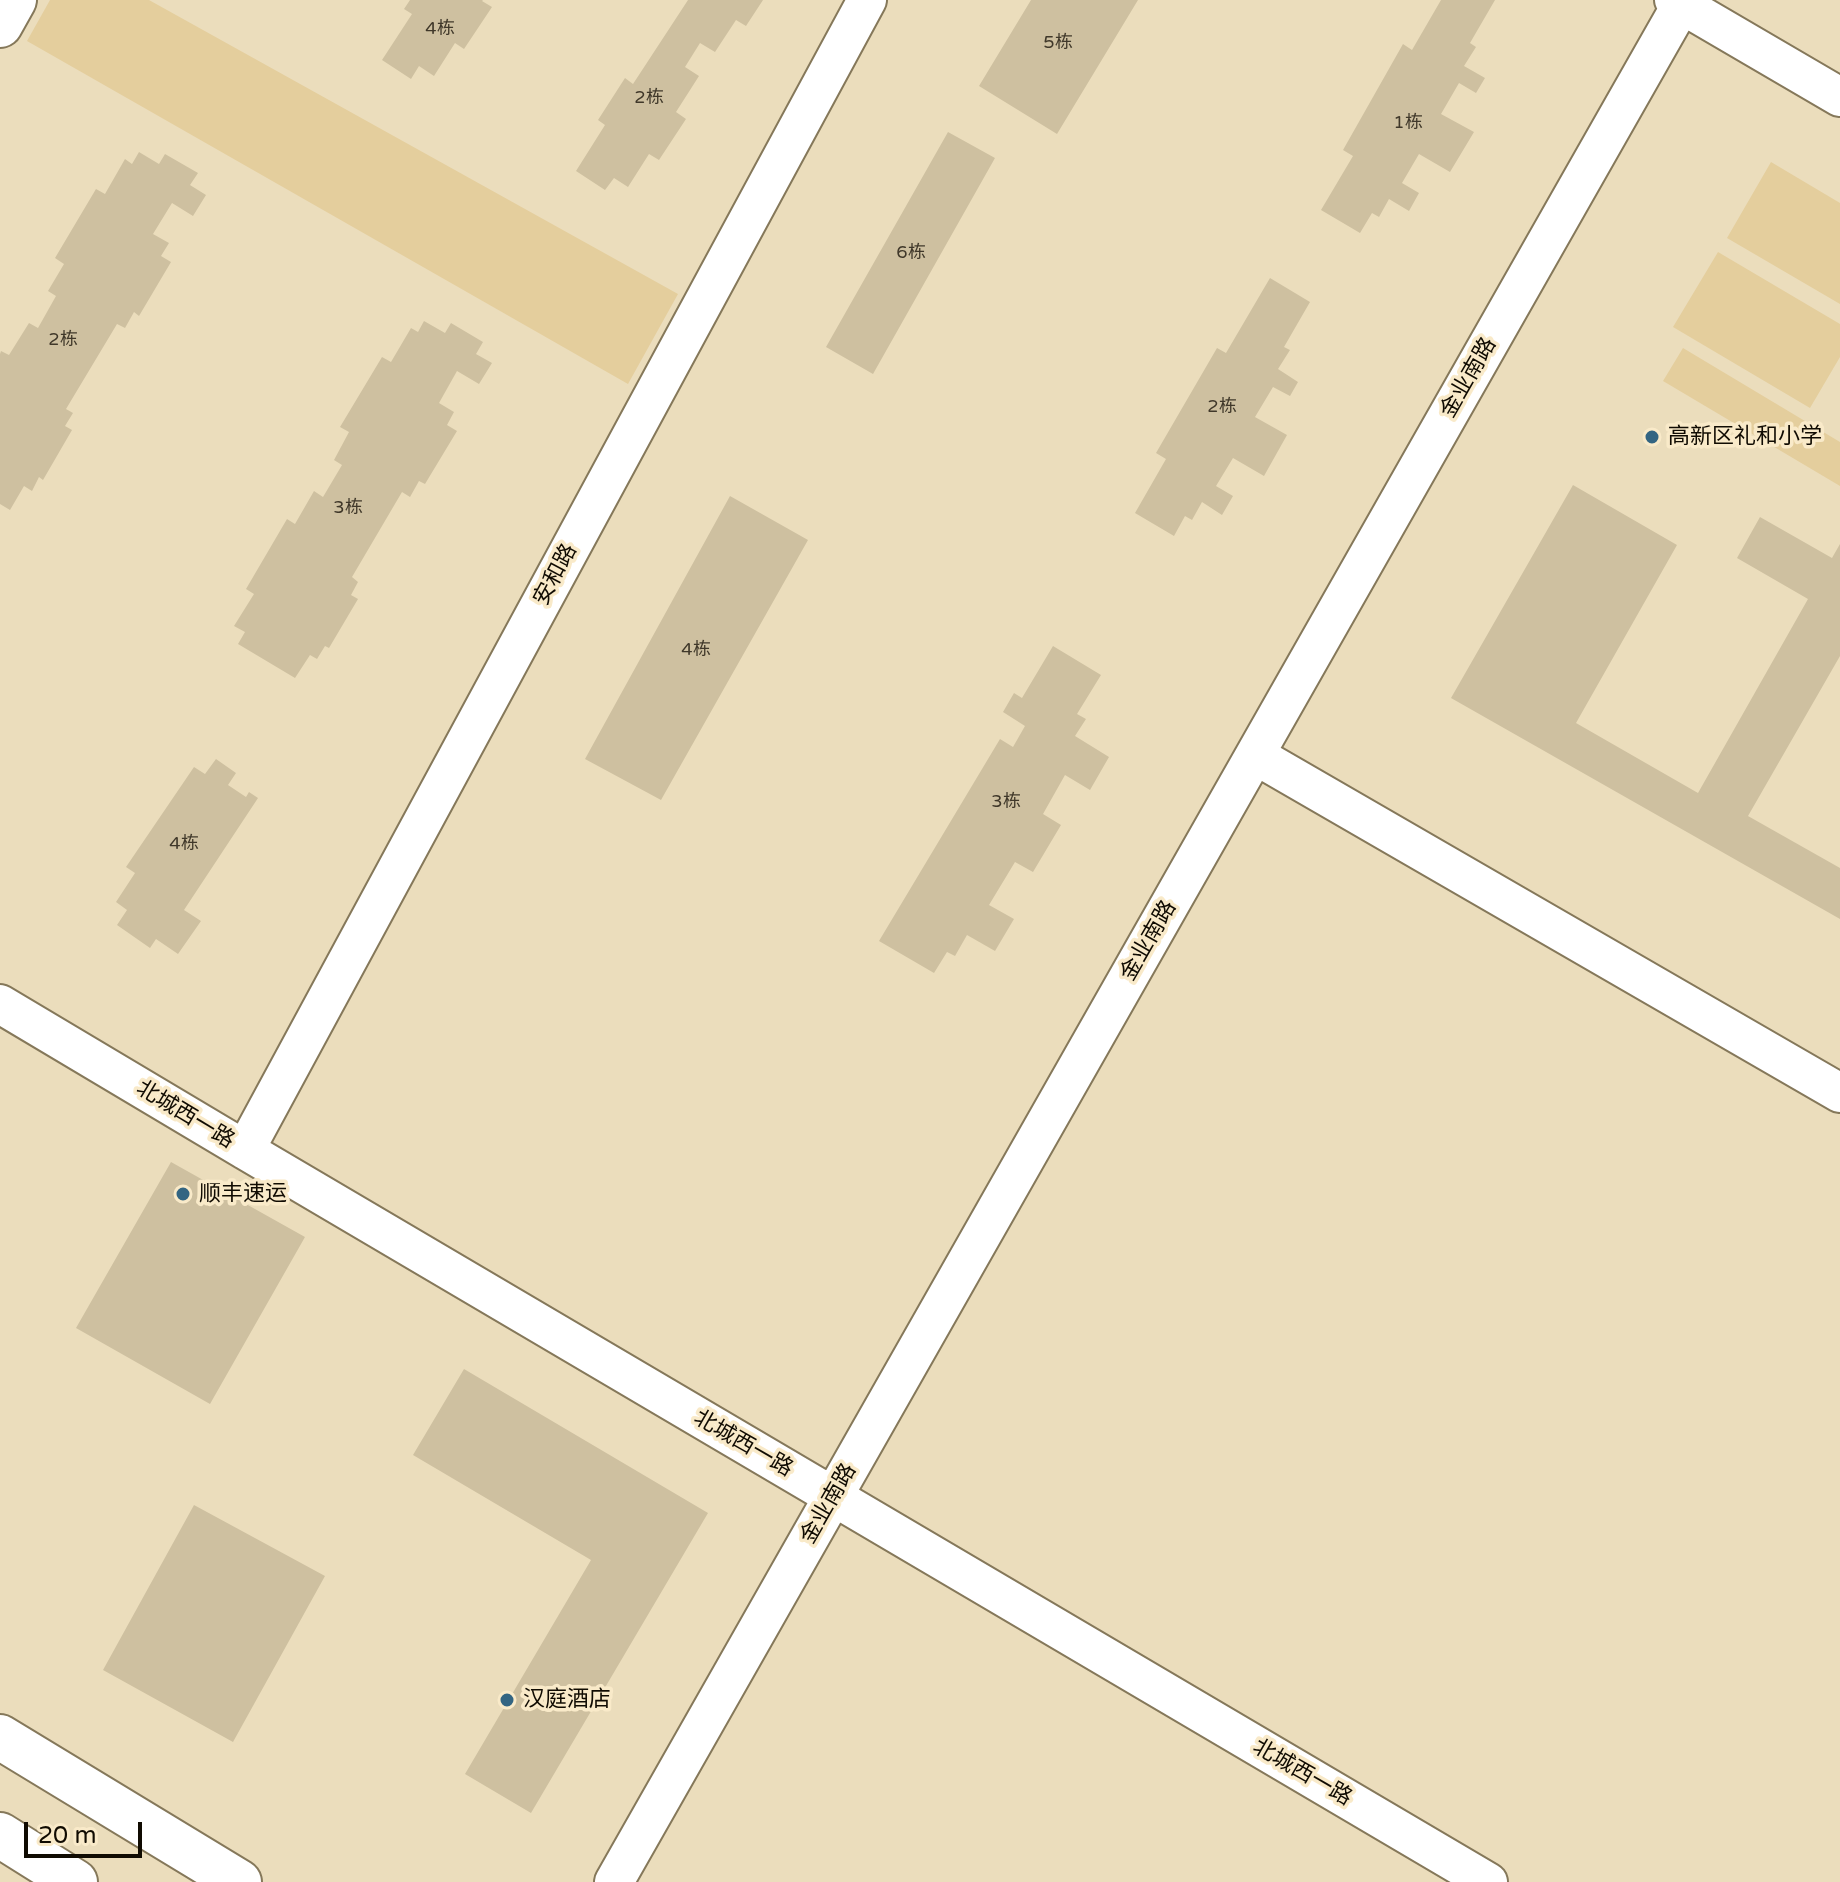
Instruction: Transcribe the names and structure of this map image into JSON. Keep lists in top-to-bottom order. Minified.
{"streets":{"street":["金业南路","安和路","北城西一路"]},"crossings":[["金业南路","北城西一路"],["安和路","北城西一路"]],"places":["高新区礼和小学","顺丰速运","汉庭酒店"],"house_numbers":["4栋","5栋","2栋","1栋","6栋","2栋","2栋","3栋","4栋","3栋","4栋"],"scale_bar":"20 m"}
